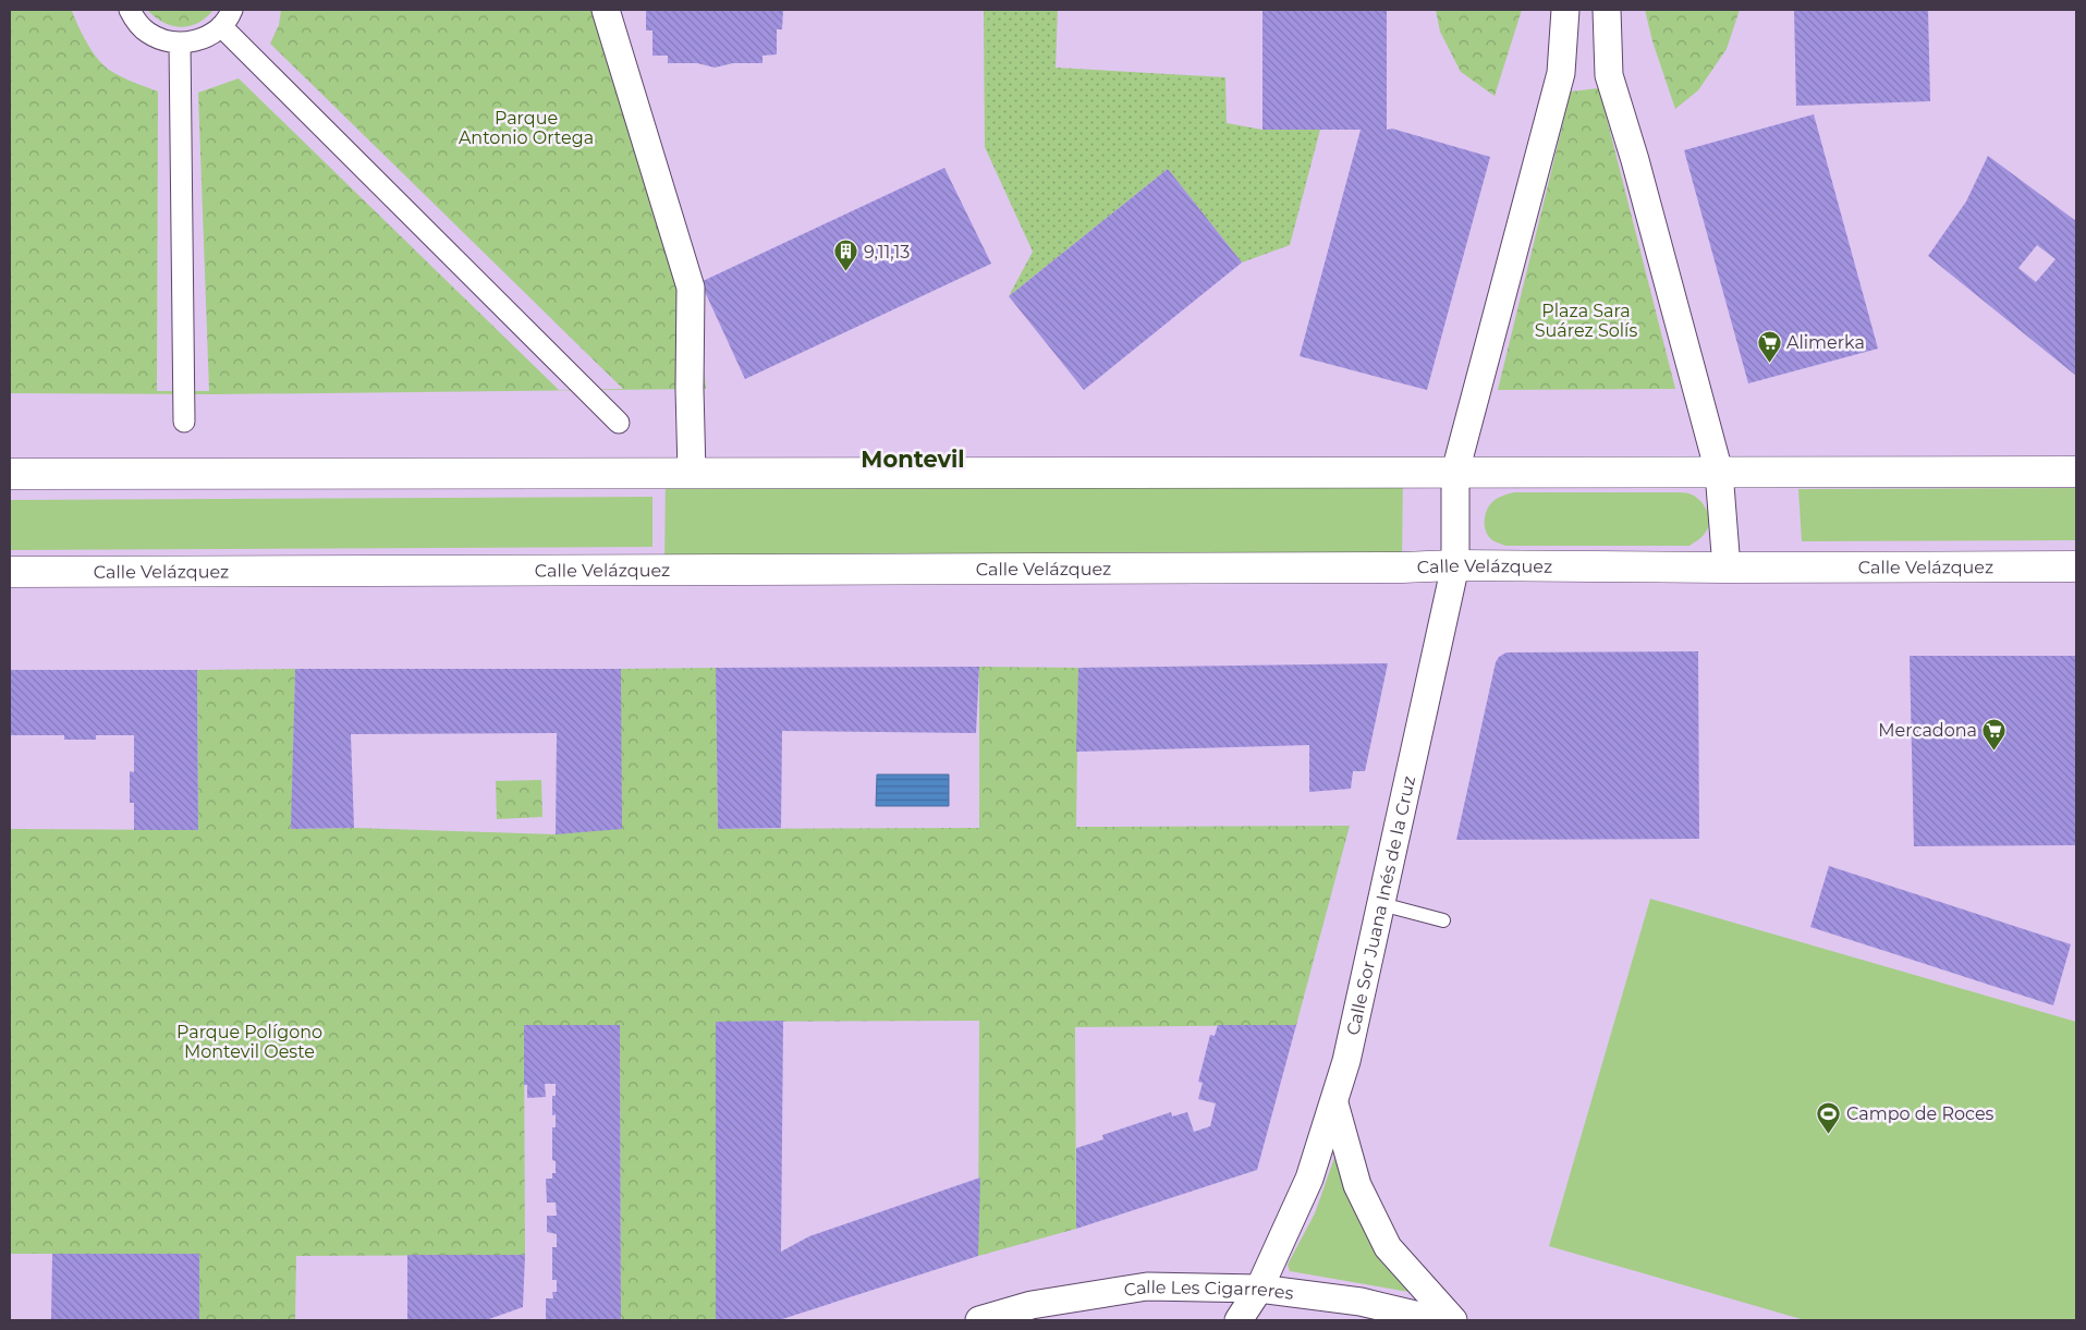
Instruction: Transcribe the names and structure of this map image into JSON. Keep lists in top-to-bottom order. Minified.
{"streets":{"street":["Calle Velázquez","Calle Sor Juana Inés de la Cruz","Calle Les Cigarreres"]},"crossings":[["Calle Velázquez","Calle Sor Juana Inés de la Cruz"],["Calle Sor Juana Inés de la Cruz","Calle Les Cigarreres"]],"districts":["Montevil"],"parks":["Parque Antonio Ortega","Plaza Sara Suárez Solís","Parque Polígono Montevil Oeste"],"places":{"building":["9,11,13"],"supermarket":["Alimerka","Mercadona"],"sports":["Campo de Roces"]}}
